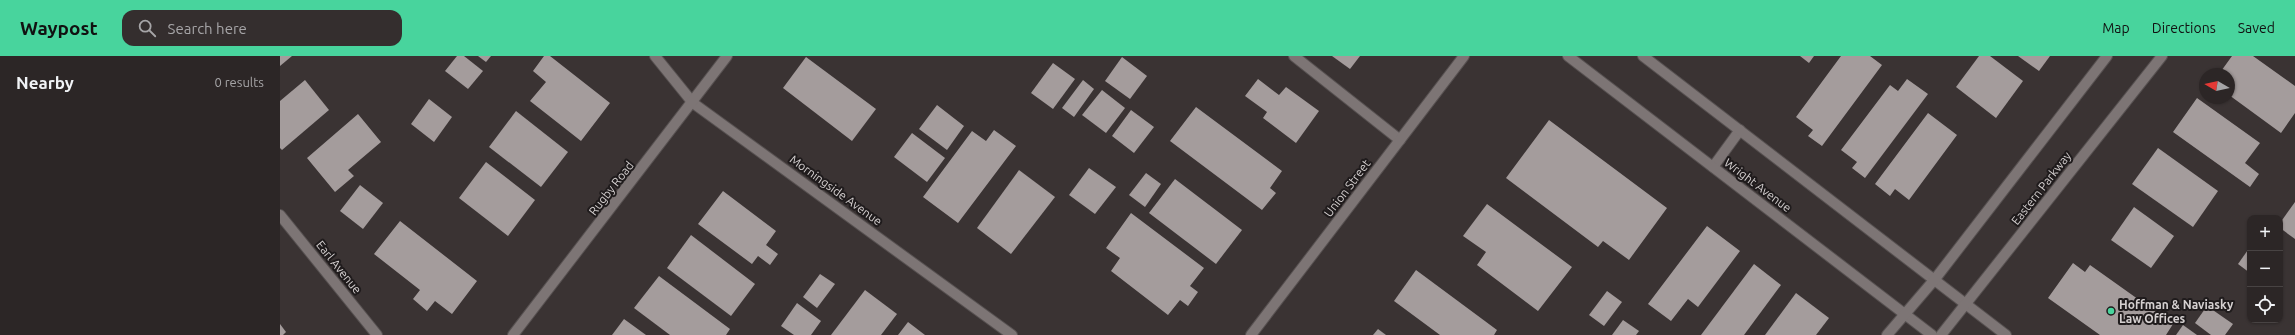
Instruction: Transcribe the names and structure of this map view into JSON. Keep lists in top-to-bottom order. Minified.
{"streets":{"street":["Wright Avenue","Rugby Road","Union Street","Eastern Parkway","Morningside Avenue","Earl Avenue"]},"crossings":[["Rugby Road","Morningside Avenue"]],"places":["Hoffman & Naviasky Law Offices"],"north":"left","page":{"header":"Waypost","search":"Search here","nav":["Map","Directions","Saved"],"heading":["Nearby","0 results"],"map_buttons":["+","−"]}}
